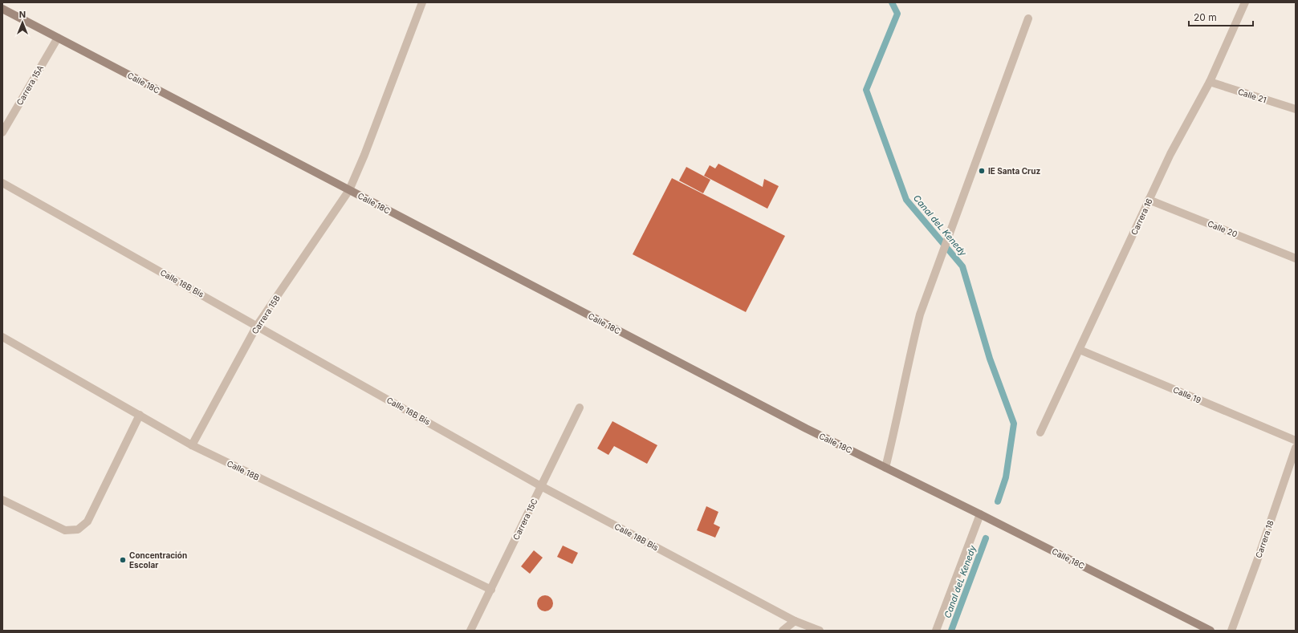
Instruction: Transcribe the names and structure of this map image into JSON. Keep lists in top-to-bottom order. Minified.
{"streets":{"main road":["Calle 18C"],"street":["Carrera 15A","Calle 21","Carrera 16","Calle 20","Calle 18B Bis","Carrera 15B","Calle 19","Calle 18B","Carrera 15C","Carrera 18"]},"crossings":[["Calle 18C","Carrera 15A"],["Calle 18C","Carrera 15B"],["Calle 21","Carrera 16"],["Carrera 16","Calle 20"],["Carrera 16","Calle 19"],["Calle 18B Bis","Carrera 15B"],["Calle 18B Bis","Carrera 15C"],["Carrera 15B","Calle 18B"],["Calle 18B","Carrera 15C"]],"water":["Canal deL Kenedy"],"places":["IE Santa Cruz","Concentración Escolar"],"scale_bar":"20 m","north":"top"}
